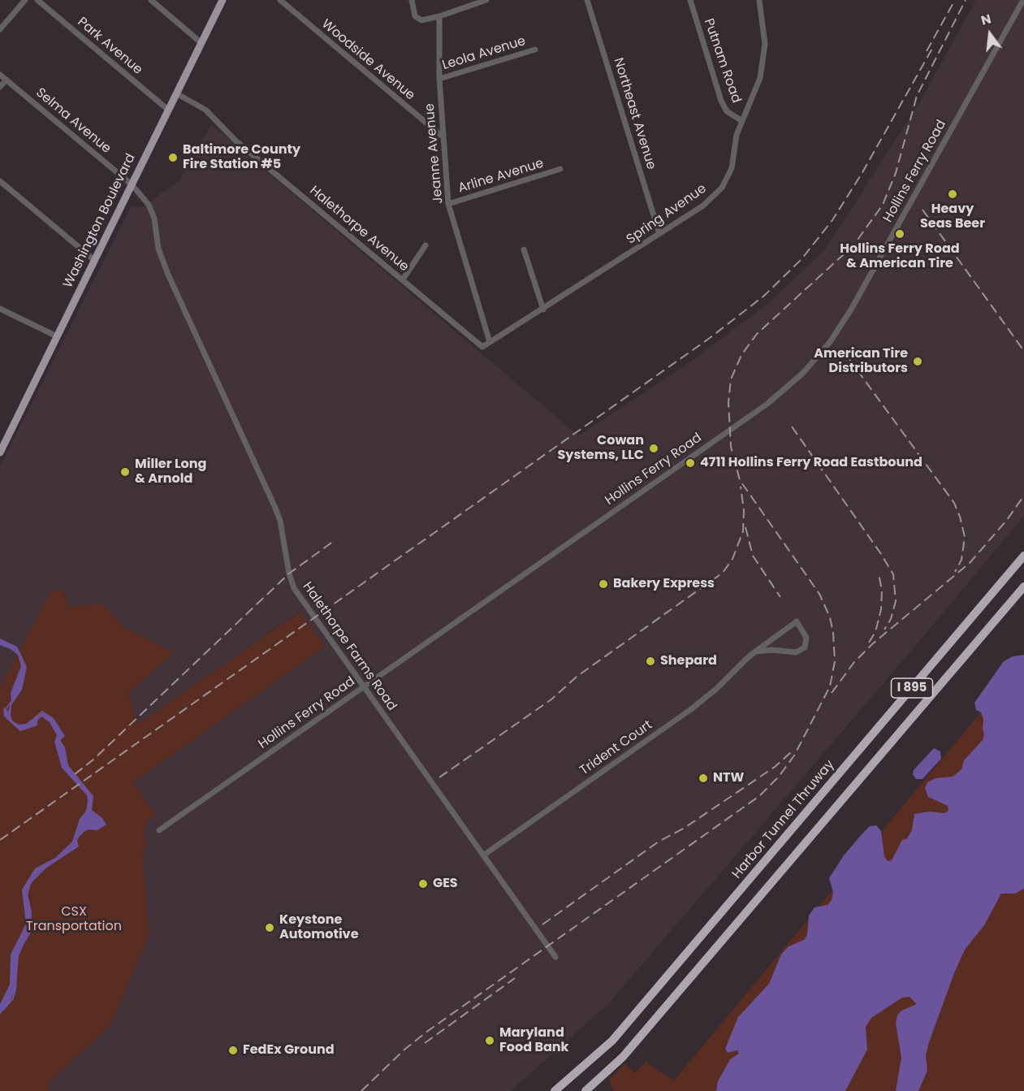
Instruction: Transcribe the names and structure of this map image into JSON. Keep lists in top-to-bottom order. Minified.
{"streets":{"highway":["I 895","Harbor Tunnel Thruway"],"main road":["Washington Boulevard"],"street":["Park Avenue","Leola Avenue","Woodside Avenue","Putnam Road","Northeast Avenue","Selma Avenue","Jeanne Avenue","Hollins Ferry Road","Arline Avenue","Spring Avenue","Halethorpe Avenue","Halethorpe Farms Road","Trident Court"]},"crossings":[["Park Avenue","Washington Boulevard"],["Leola Avenue","Jeanne Avenue"],["Woodside Avenue","Jeanne Avenue"],["Putnam Road","Spring Avenue"],["Northeast Avenue","Spring Avenue"],["Selma Avenue","Washington Boulevard"],["Selma Avenue","Halethorpe Farms Road"],["Jeanne Avenue","Arline Avenue"],["Jeanne Avenue","Spring Avenue"],["Hollins Ferry Road","Halethorpe Farms Road"],["Spring Avenue","Halethorpe Avenue"],["Washington Boulevard","Halethorpe Avenue"],["Washington Boulevard","Halethorpe Farms Road"],["Halethorpe Farms Road","Trident Court"]],"parks":["CSX Transportation"],"places":["Baltimore County Fire Station #5","Heavy Seas Beer","Hollins Ferry Road & American Tire","American Tire Distributors","Cowan Systems, LLC","4711 Hollins Ferry Road Eastbound","Miller Long & Arnold","Bakery Express","Shepard","NTW","GES","Keystone Automotive","Maryland Food Bank","FedEx Ground"],"north":"top"}
